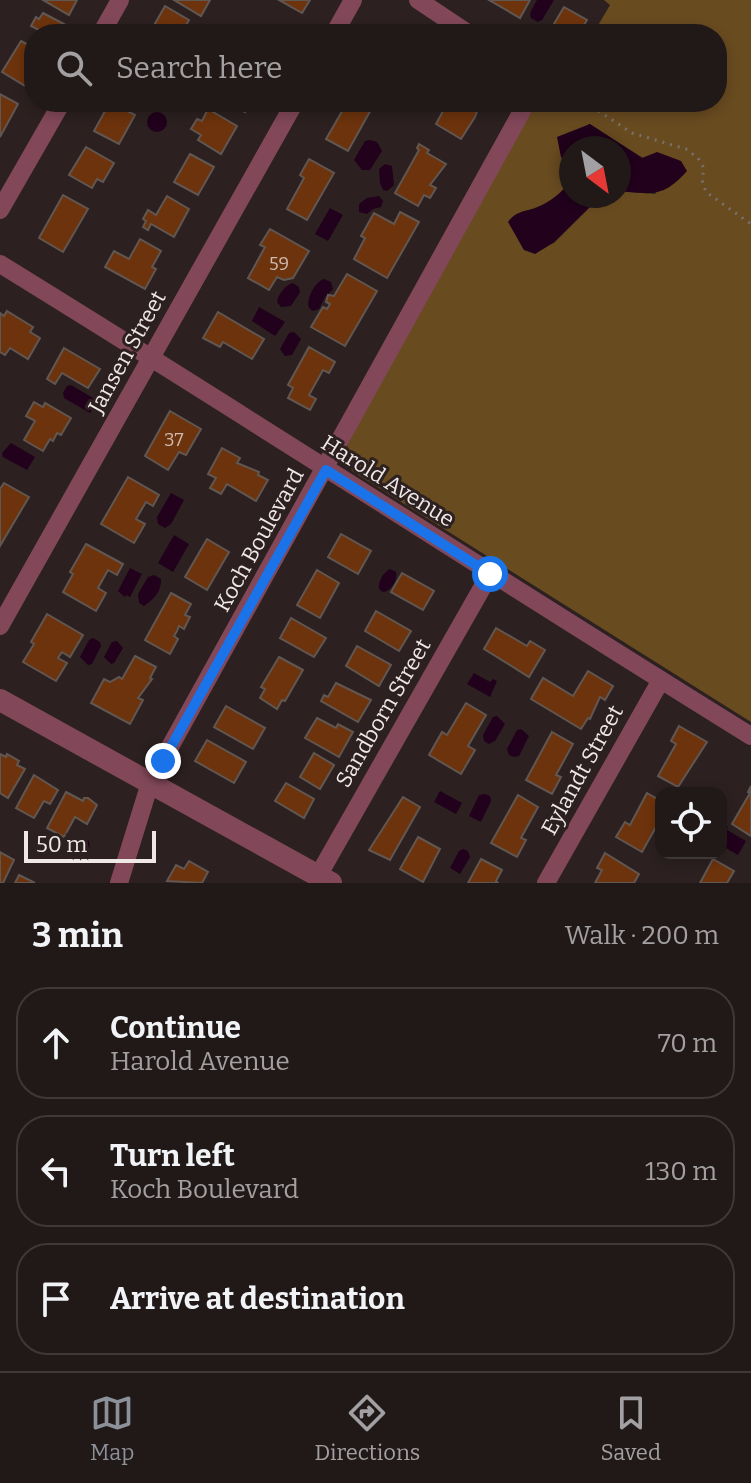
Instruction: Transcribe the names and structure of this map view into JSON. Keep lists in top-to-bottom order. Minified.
{"streets":{"street":["Jansen Street","Harold Avenue","Koch Boulevard","Sandborn Street","Eylandt Street"]},"crossings":[["Jansen Street","Harold Avenue"],["Harold Avenue","Koch Boulevard"],["Harold Avenue","Sandborn Street"],["Harold Avenue","Eylandt Street"]],"house_numbers":["59","37"],"scale_bar":"50 m","north":"bottom right","page":{"search":"Search here","scale":"50 m","heading":["3 min","Walk · 200 m"],"list":[["Continue","Harold Avenue","70 m"],["Turn left","Koch Boulevard","130 m"],"Arrive at destination"],"nav":["Map","Directions","Saved"]}}
